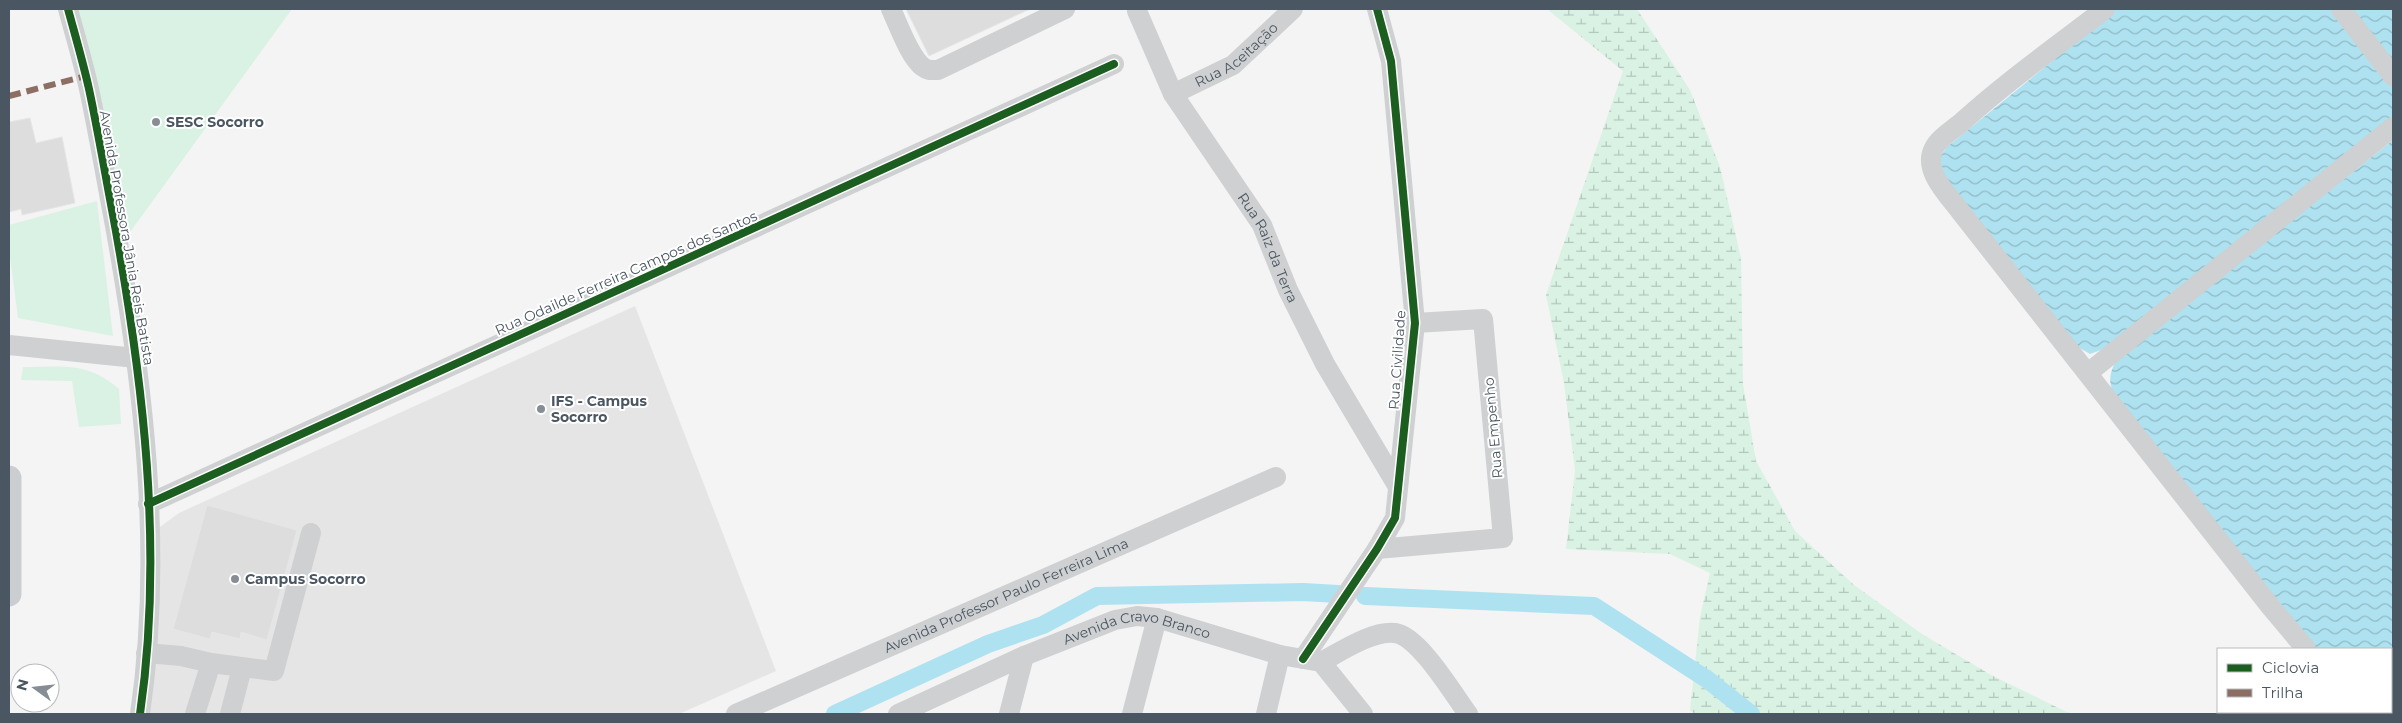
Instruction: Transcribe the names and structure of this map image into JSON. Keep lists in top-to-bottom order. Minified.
{"streets":{"street":["Rua Aceitação","Avenida Professora Jânia Reis Batista","Rua Raiz da Terra","Rua Odailde Ferreira Campos dos Santos","Rua Civilidade","Rua Empenho","Avenida Professor Paulo Ferreira Lima","Avenida Cravo Branco"]},"crossings":[["Rua Aceitação","Rua Raiz da Terra"],["Avenida Professora Jânia Reis Batista","Rua Odailde Ferreira Campos dos Santos"],["Rua Raiz da Terra","Rua Civilidade"],["Rua Civilidade","Rua Empenho"],["Rua Civilidade","Avenida Cravo Branco"]],"places":["SESC Socorro","IFS - Campus Socorro","Campus Socorro"],"legend":["Ciclovia","Trilha"],"north":"left"}
